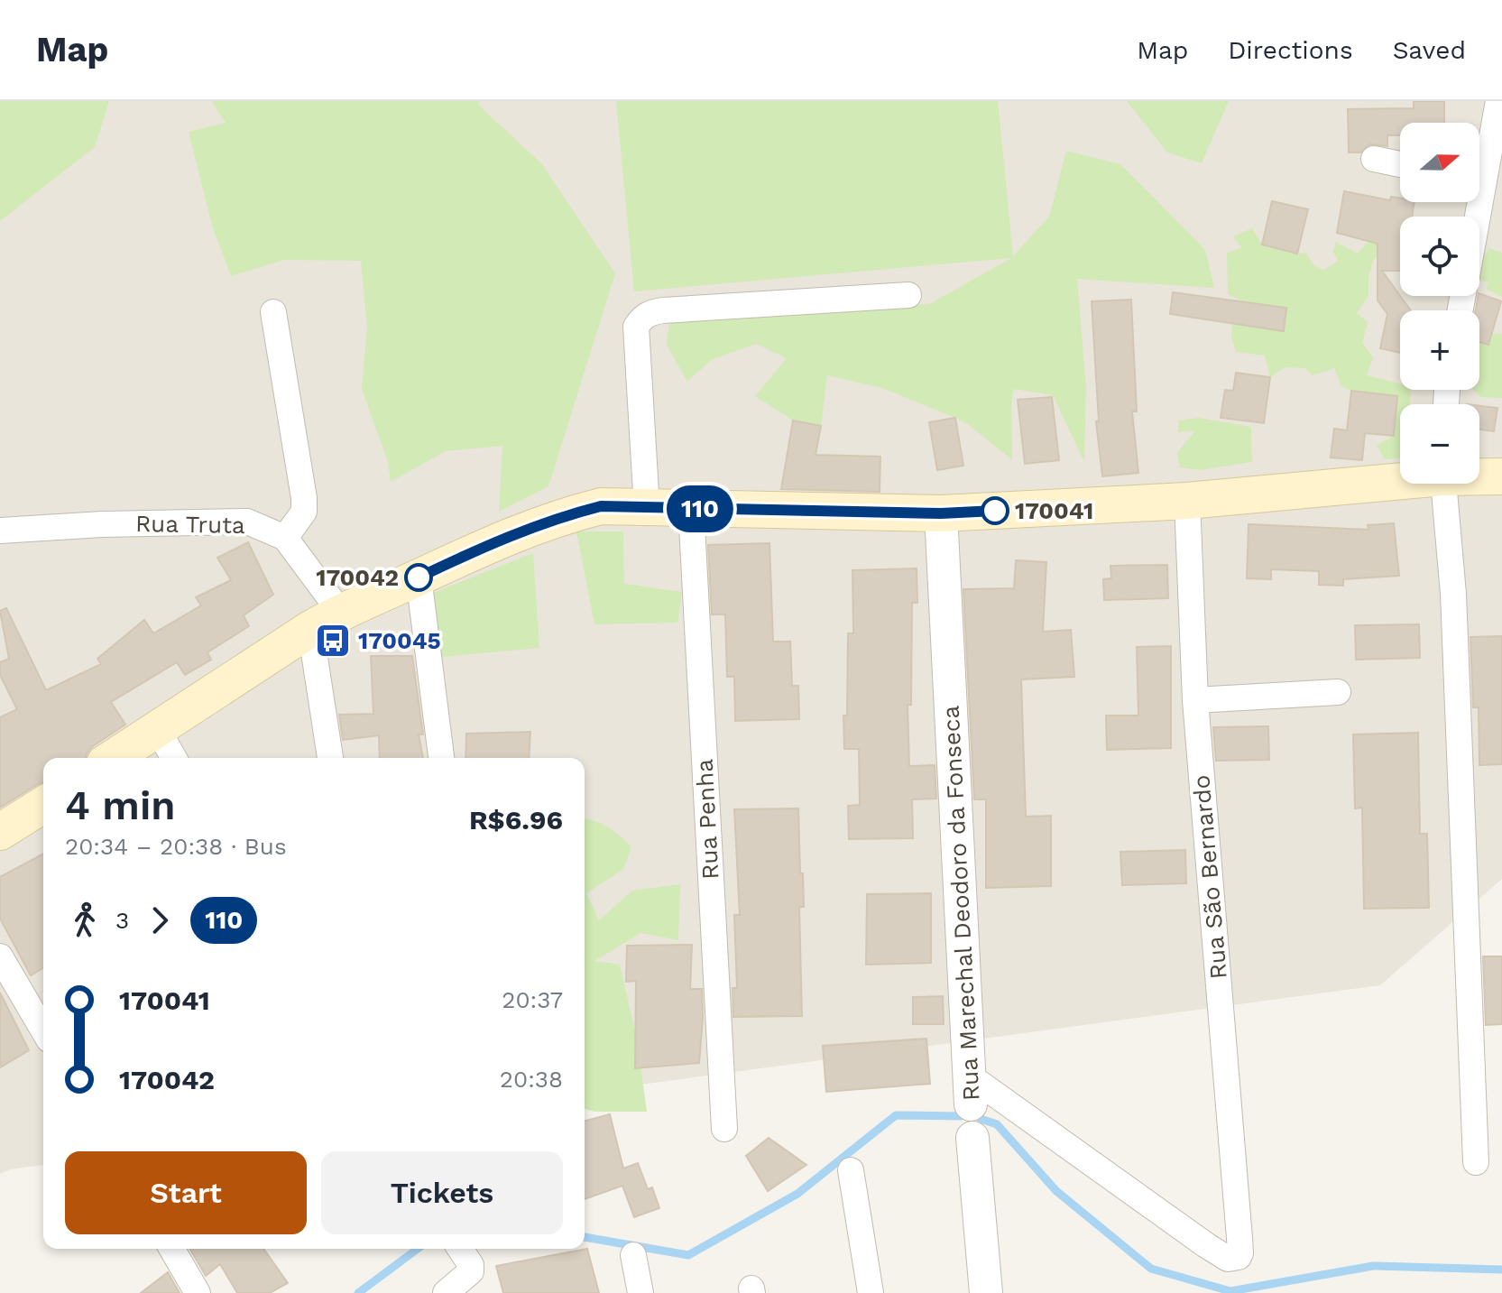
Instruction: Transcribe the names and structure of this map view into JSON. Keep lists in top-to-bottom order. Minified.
{"streets":{"street":["Rua Truta","Rua Penha","Rua São Bernardo","Rua Marechal Deodoro da Fonseca"]},"crossings":[["Rua São Bernardo","Rua Marechal Deodoro da Fonseca"]],"places":{"other":["170041","170042"],"bus stop":["170045"]},"lines":["bus line 110"],"north":"right","page":{"header":"Map","nav":["Map","Directions","Saved"],"on_map":"110","map_buttons":["+","−"],"heading":["4 min","20:34 – 20:38 · Bus","R$6.96"],"legs":["3","110"],"list":[{"name":"170041","value":"20:37"},{"name":"170042","value":"20:38"}],"buttons":["Start","Tickets"]}}
